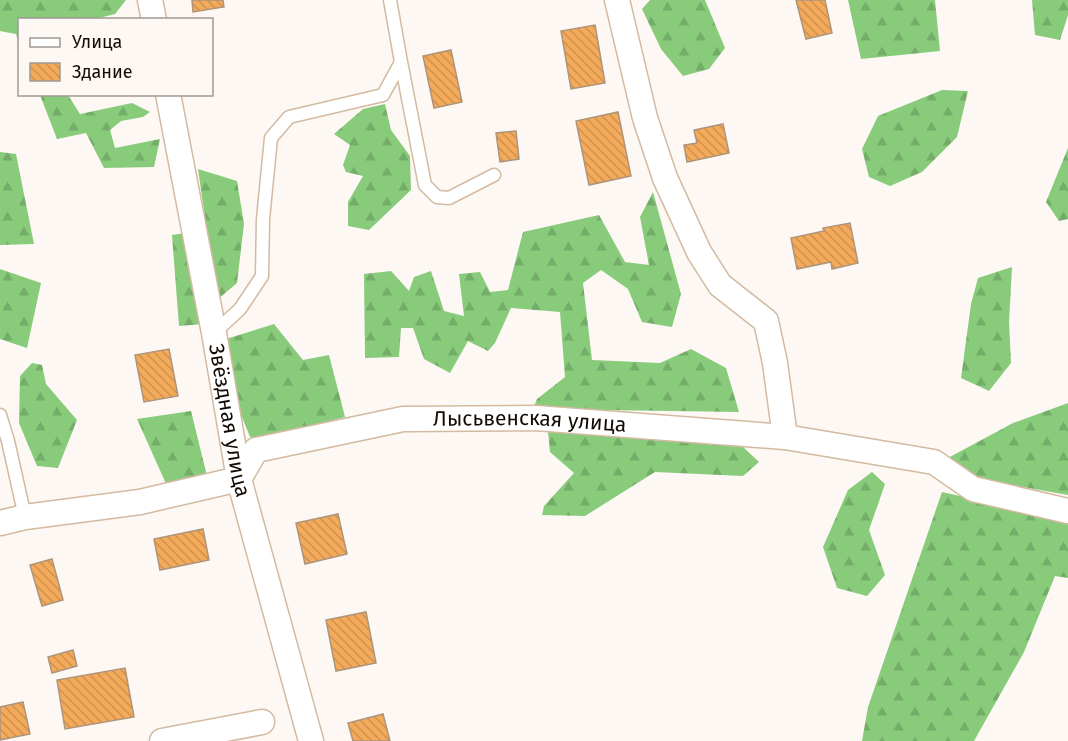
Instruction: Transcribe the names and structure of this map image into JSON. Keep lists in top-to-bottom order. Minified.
{"streets":{"street":["Звёздная улица","Лысьвенская улица"]},"crossings":[["Звёздная улица","Лысьвенская улица"]],"legend":["Улица","Здание"]}
